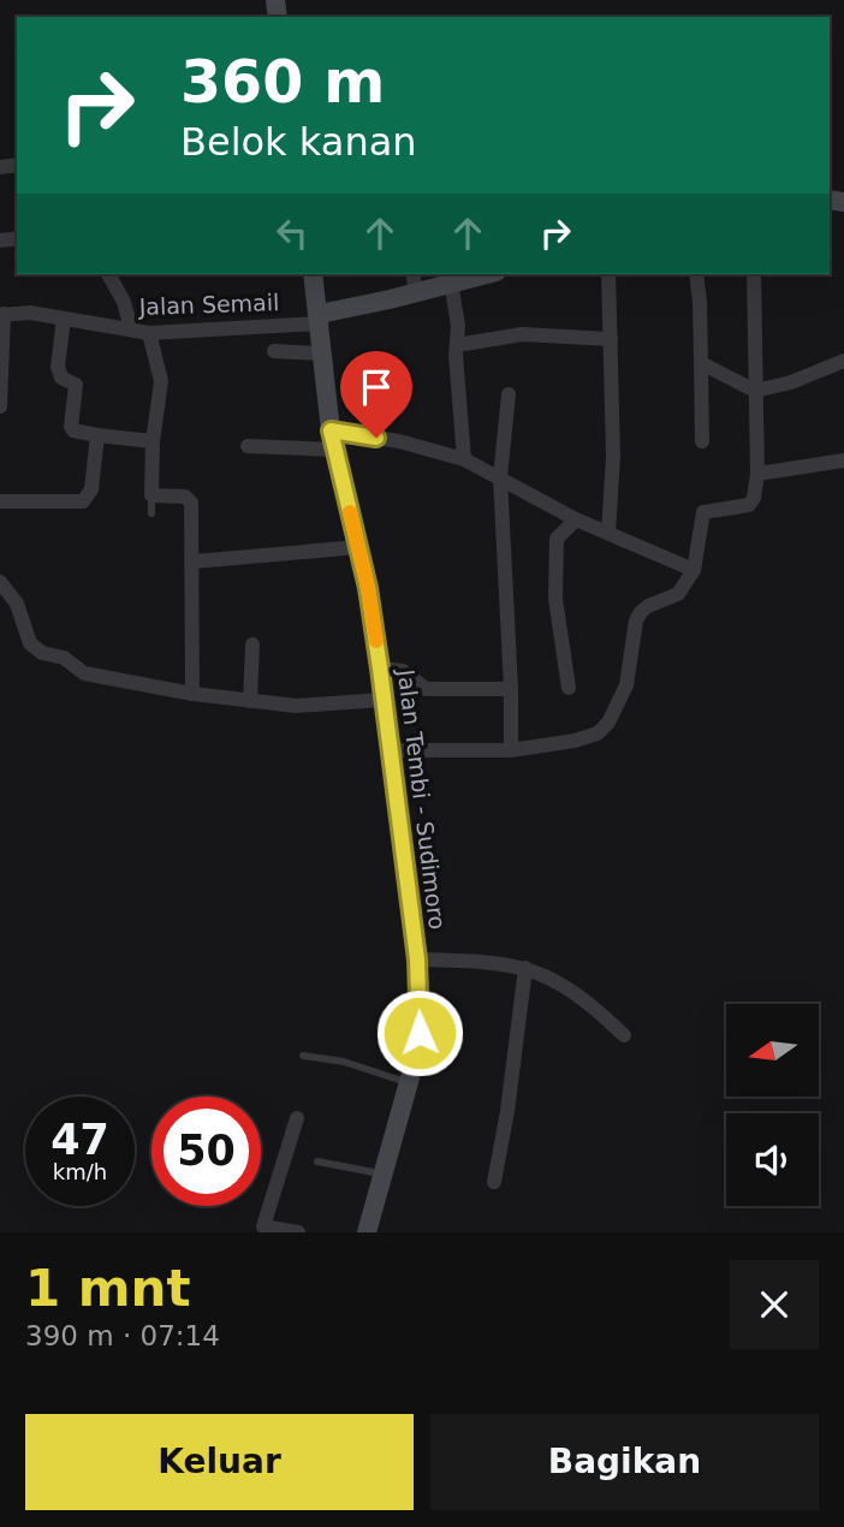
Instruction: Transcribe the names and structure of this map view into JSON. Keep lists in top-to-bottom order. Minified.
{"streets":{"main road":["Jalan Tembi - Sudimoro"],"street":["Jalan Semail"]},"crossings":[["Jalan Semail","Jalan Tembi - Sudimoro"]],"north":"left","page":{"turn":["360 m","Belok kanan"],"speed":"47 km/h","limit":"50","heading":["1 mnt","390 m · 07:14"],"buttons":["Keluar","Bagikan"]}}
